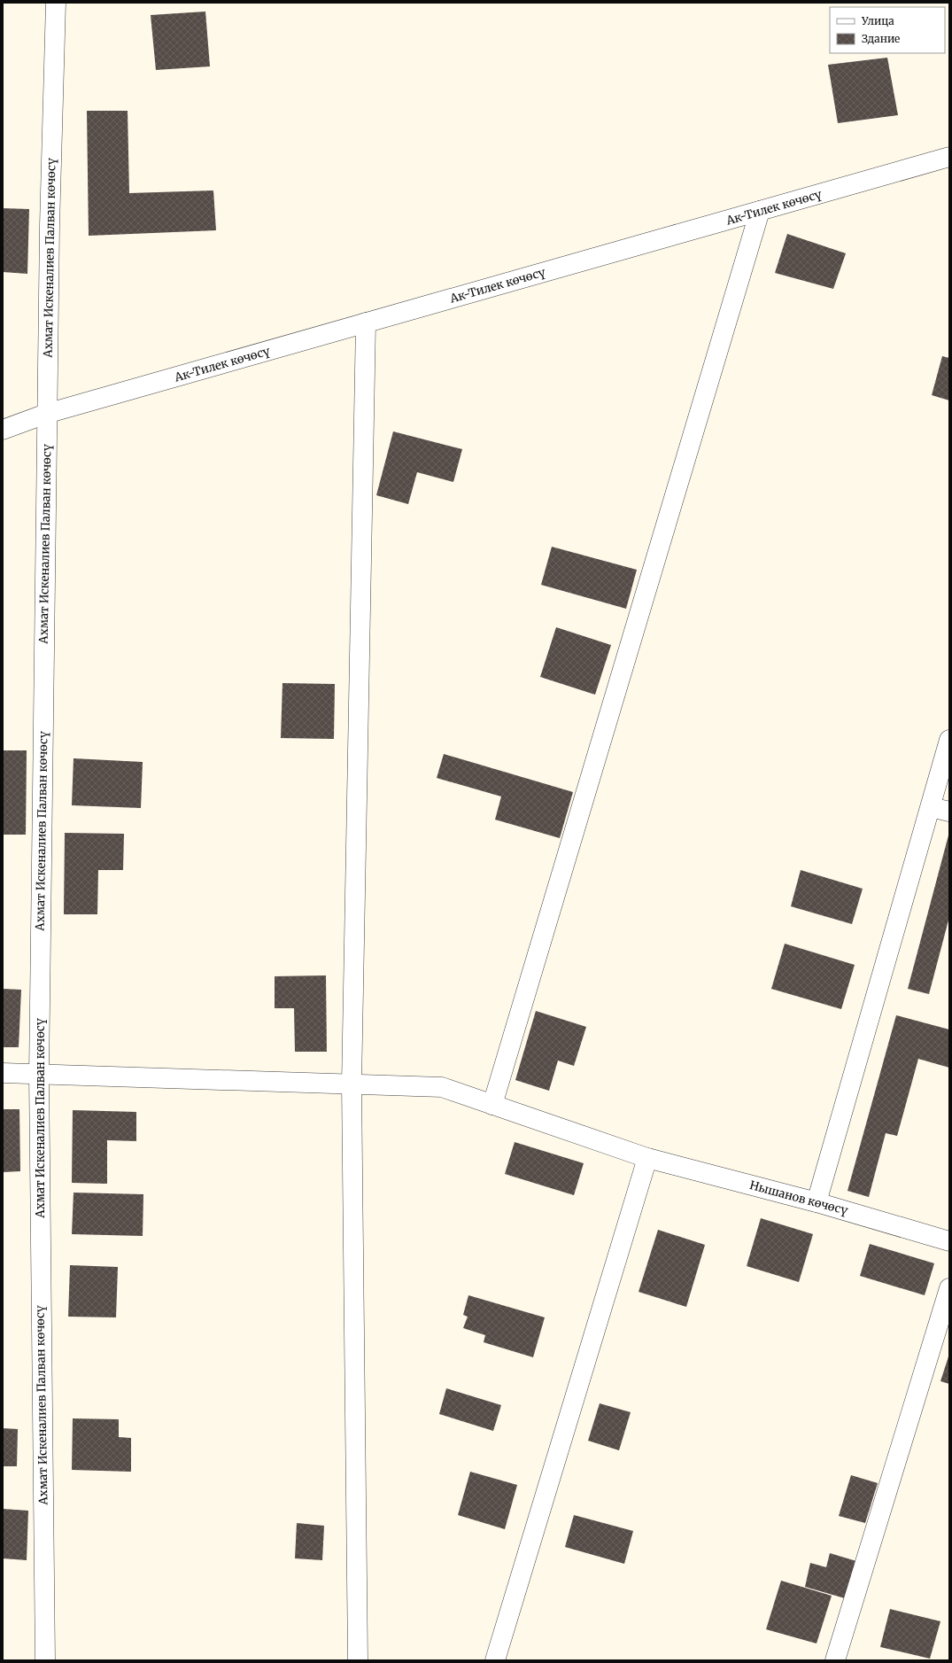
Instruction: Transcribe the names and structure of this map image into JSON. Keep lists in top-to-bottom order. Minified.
{"streets":{"street":["Ак-Тилек көчөсү","Ахмат Искеналиев Палван көчөсү","Нышанов көчөсү"]},"crossings":[["Ак-Тилек көчөсү","Ахмат Искеналиев Палван көчөсү"],["Ахмат Искеналиев Палван көчөсү","Нышанов көчөсү"]],"legend":["Улица","Здание"]}
